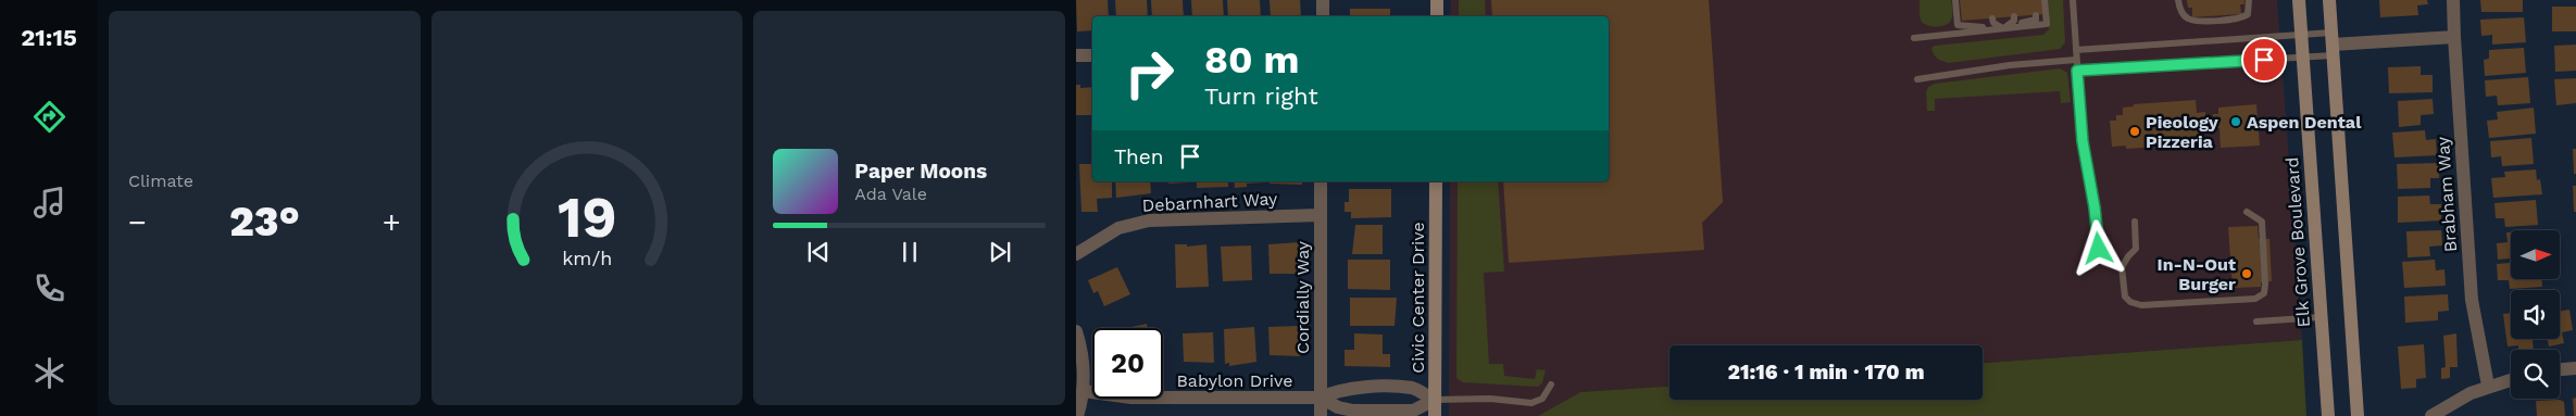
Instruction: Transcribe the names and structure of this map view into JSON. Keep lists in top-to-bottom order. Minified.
{"streets":{"main road":["Elk Grove Boulevard","Civic Center Drive"],"street":["Brabham Way","Debarnhart Way","Cordially Way","Babylon Drive"]},"crossings":[["Debarnhart Way","Cordially Way"],["Cordially Way","Babylon Drive"],["Civic Center Drive","Babylon Drive"]],"places":["Aspen Dental","Pieology Pizzeria","In-N-Out Burger"],"north":"right","page":{"tabs":"21:15","tile":"Climate","turn":["80 m","Turn right"],"then":"Then","song":["Paper Moons","Ada Vale"],"heat":["−","23°","+"],"limit":"20","trip":"21:16 · 1 min · 170 m","gauge":["19","km/h"]}}
